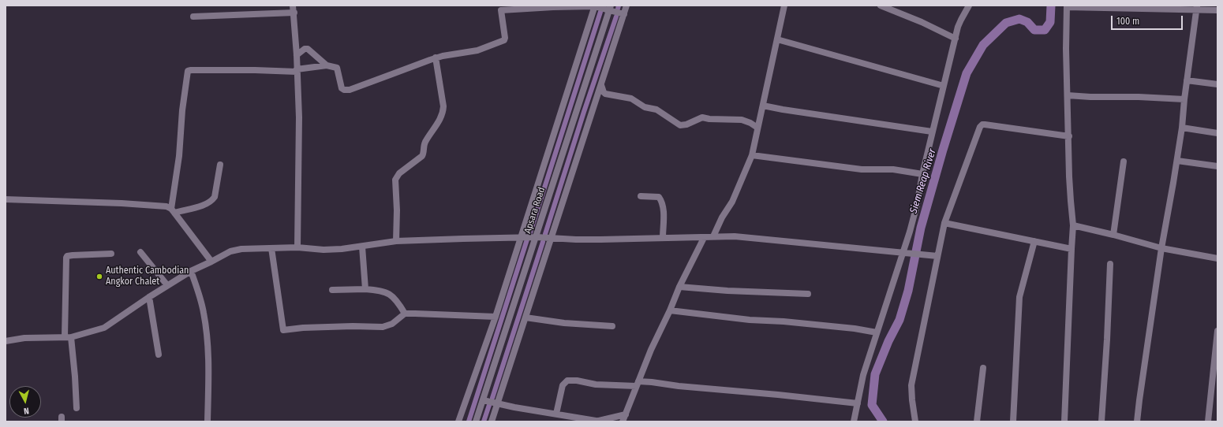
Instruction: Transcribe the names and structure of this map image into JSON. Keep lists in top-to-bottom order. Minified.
{"streets":{"street":["Apsara Road"]},"water":["Siem Reap River"],"places":["Authentic Cambodian Angkor Chalet"],"scale_bar":"100 m","north":"bottom"}
